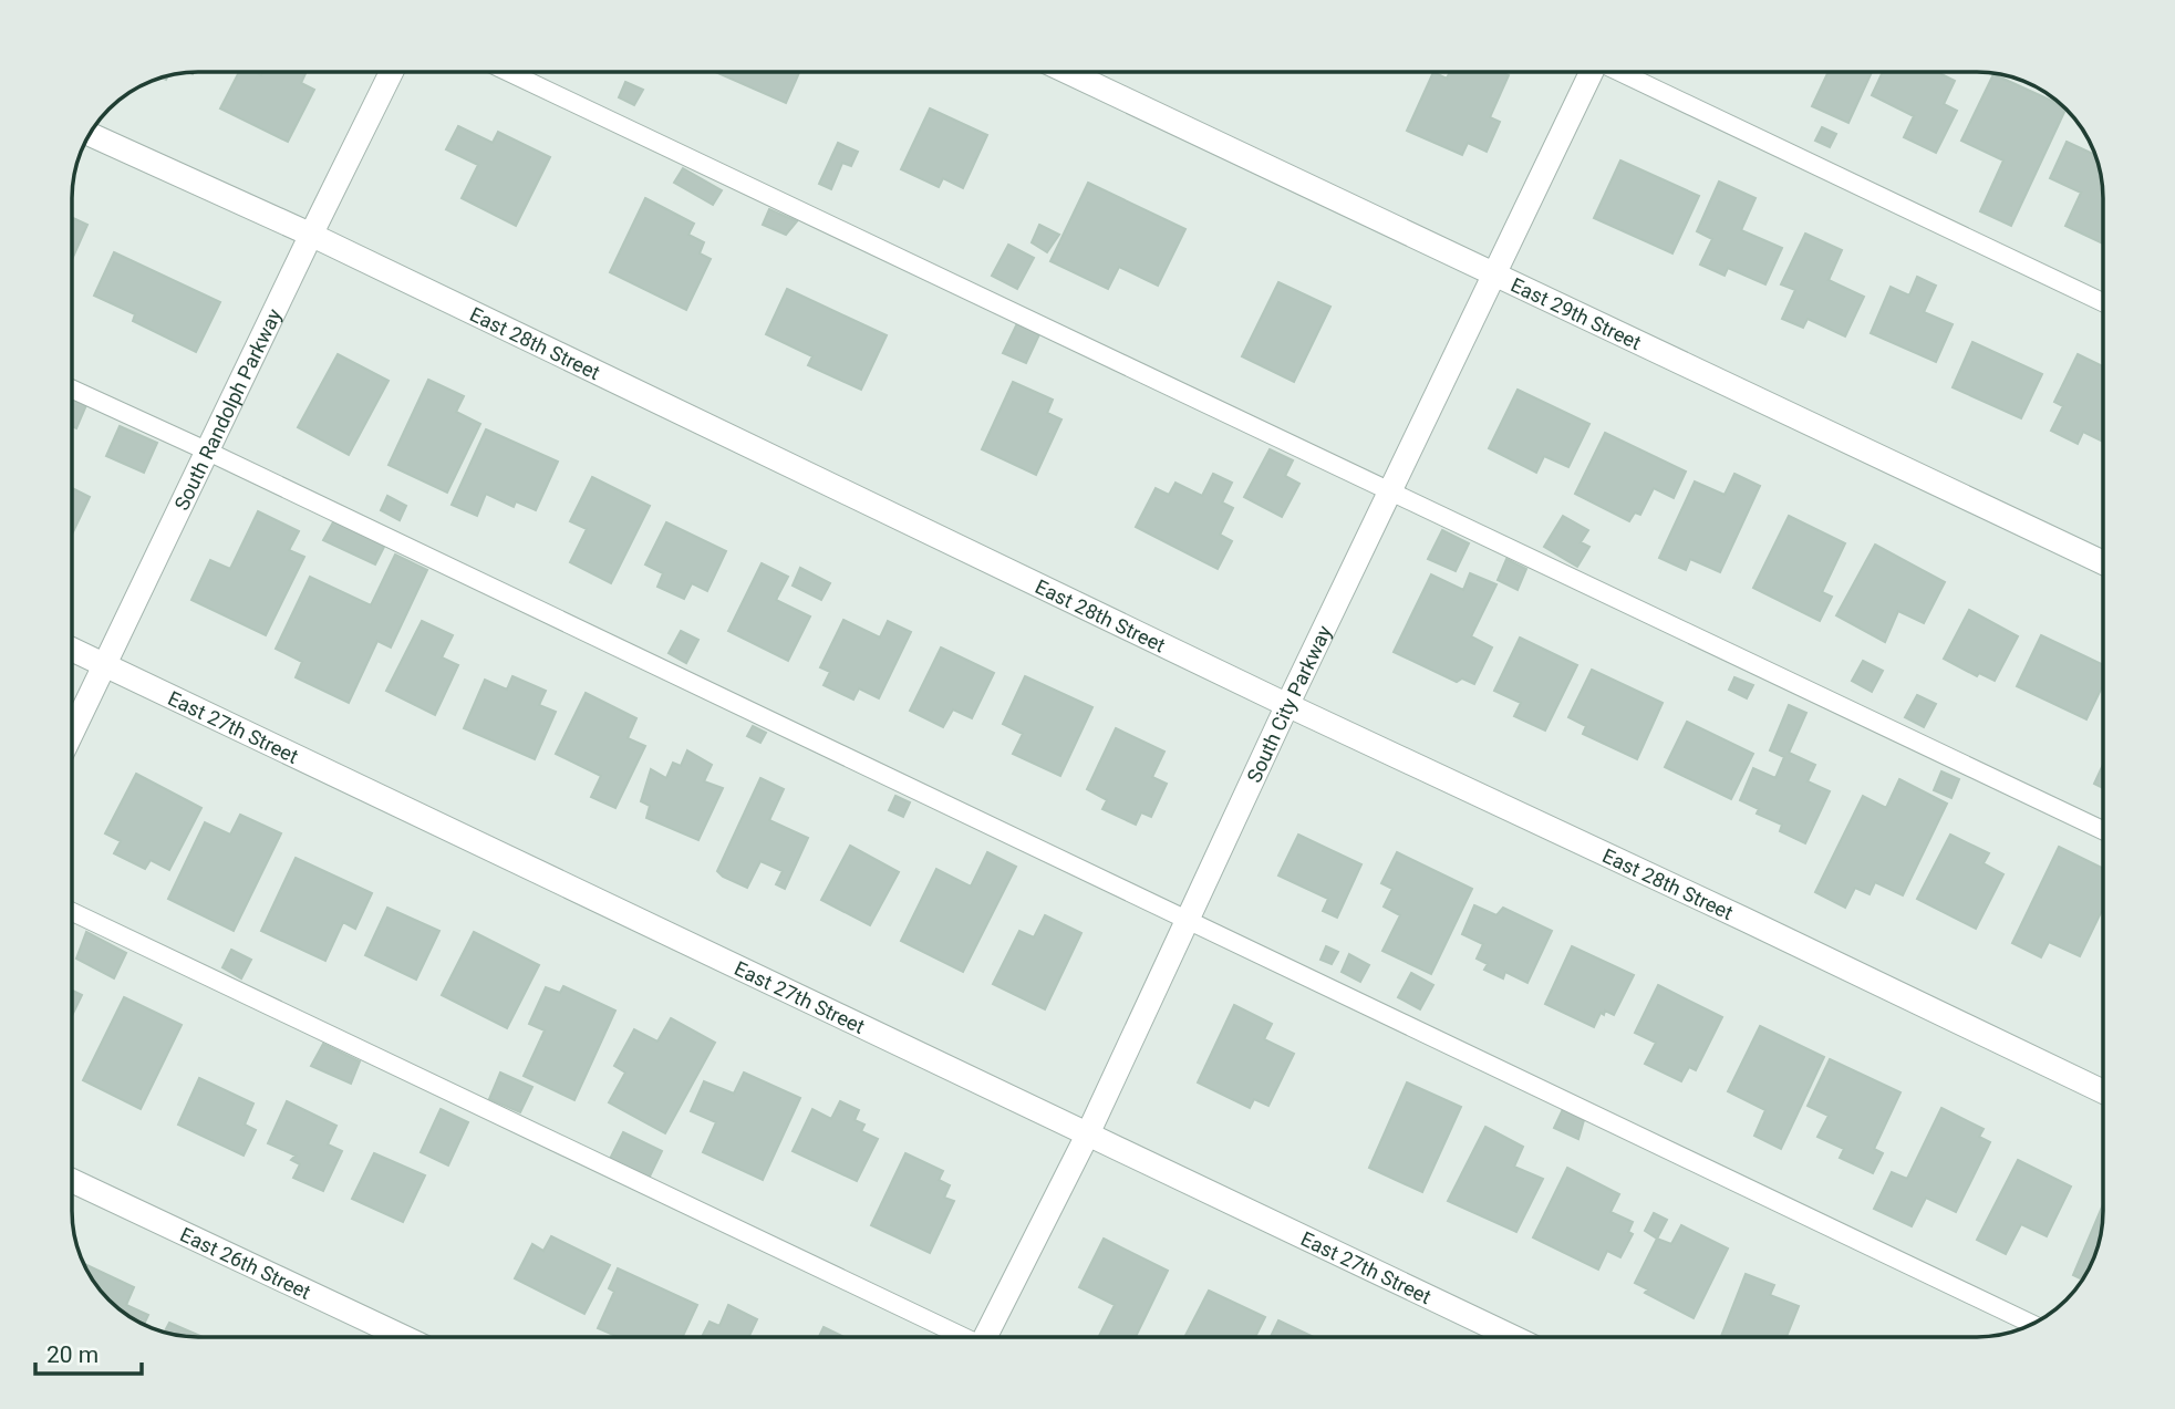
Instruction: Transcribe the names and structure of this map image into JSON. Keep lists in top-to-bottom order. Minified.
{"streets":{"street":["East 29th Street","East 28th Street","South Randolph Parkway","South City Parkway","East 27th Street","East 26th Street"]},"crossings":[["East 29th Street","South City Parkway"],["East 28th Street","South Randolph Parkway"],["East 28th Street","South City Parkway"],["South Randolph Parkway","East 27th Street"],["South City Parkway","East 27th Street"]],"scale_bar":"20 m"}
